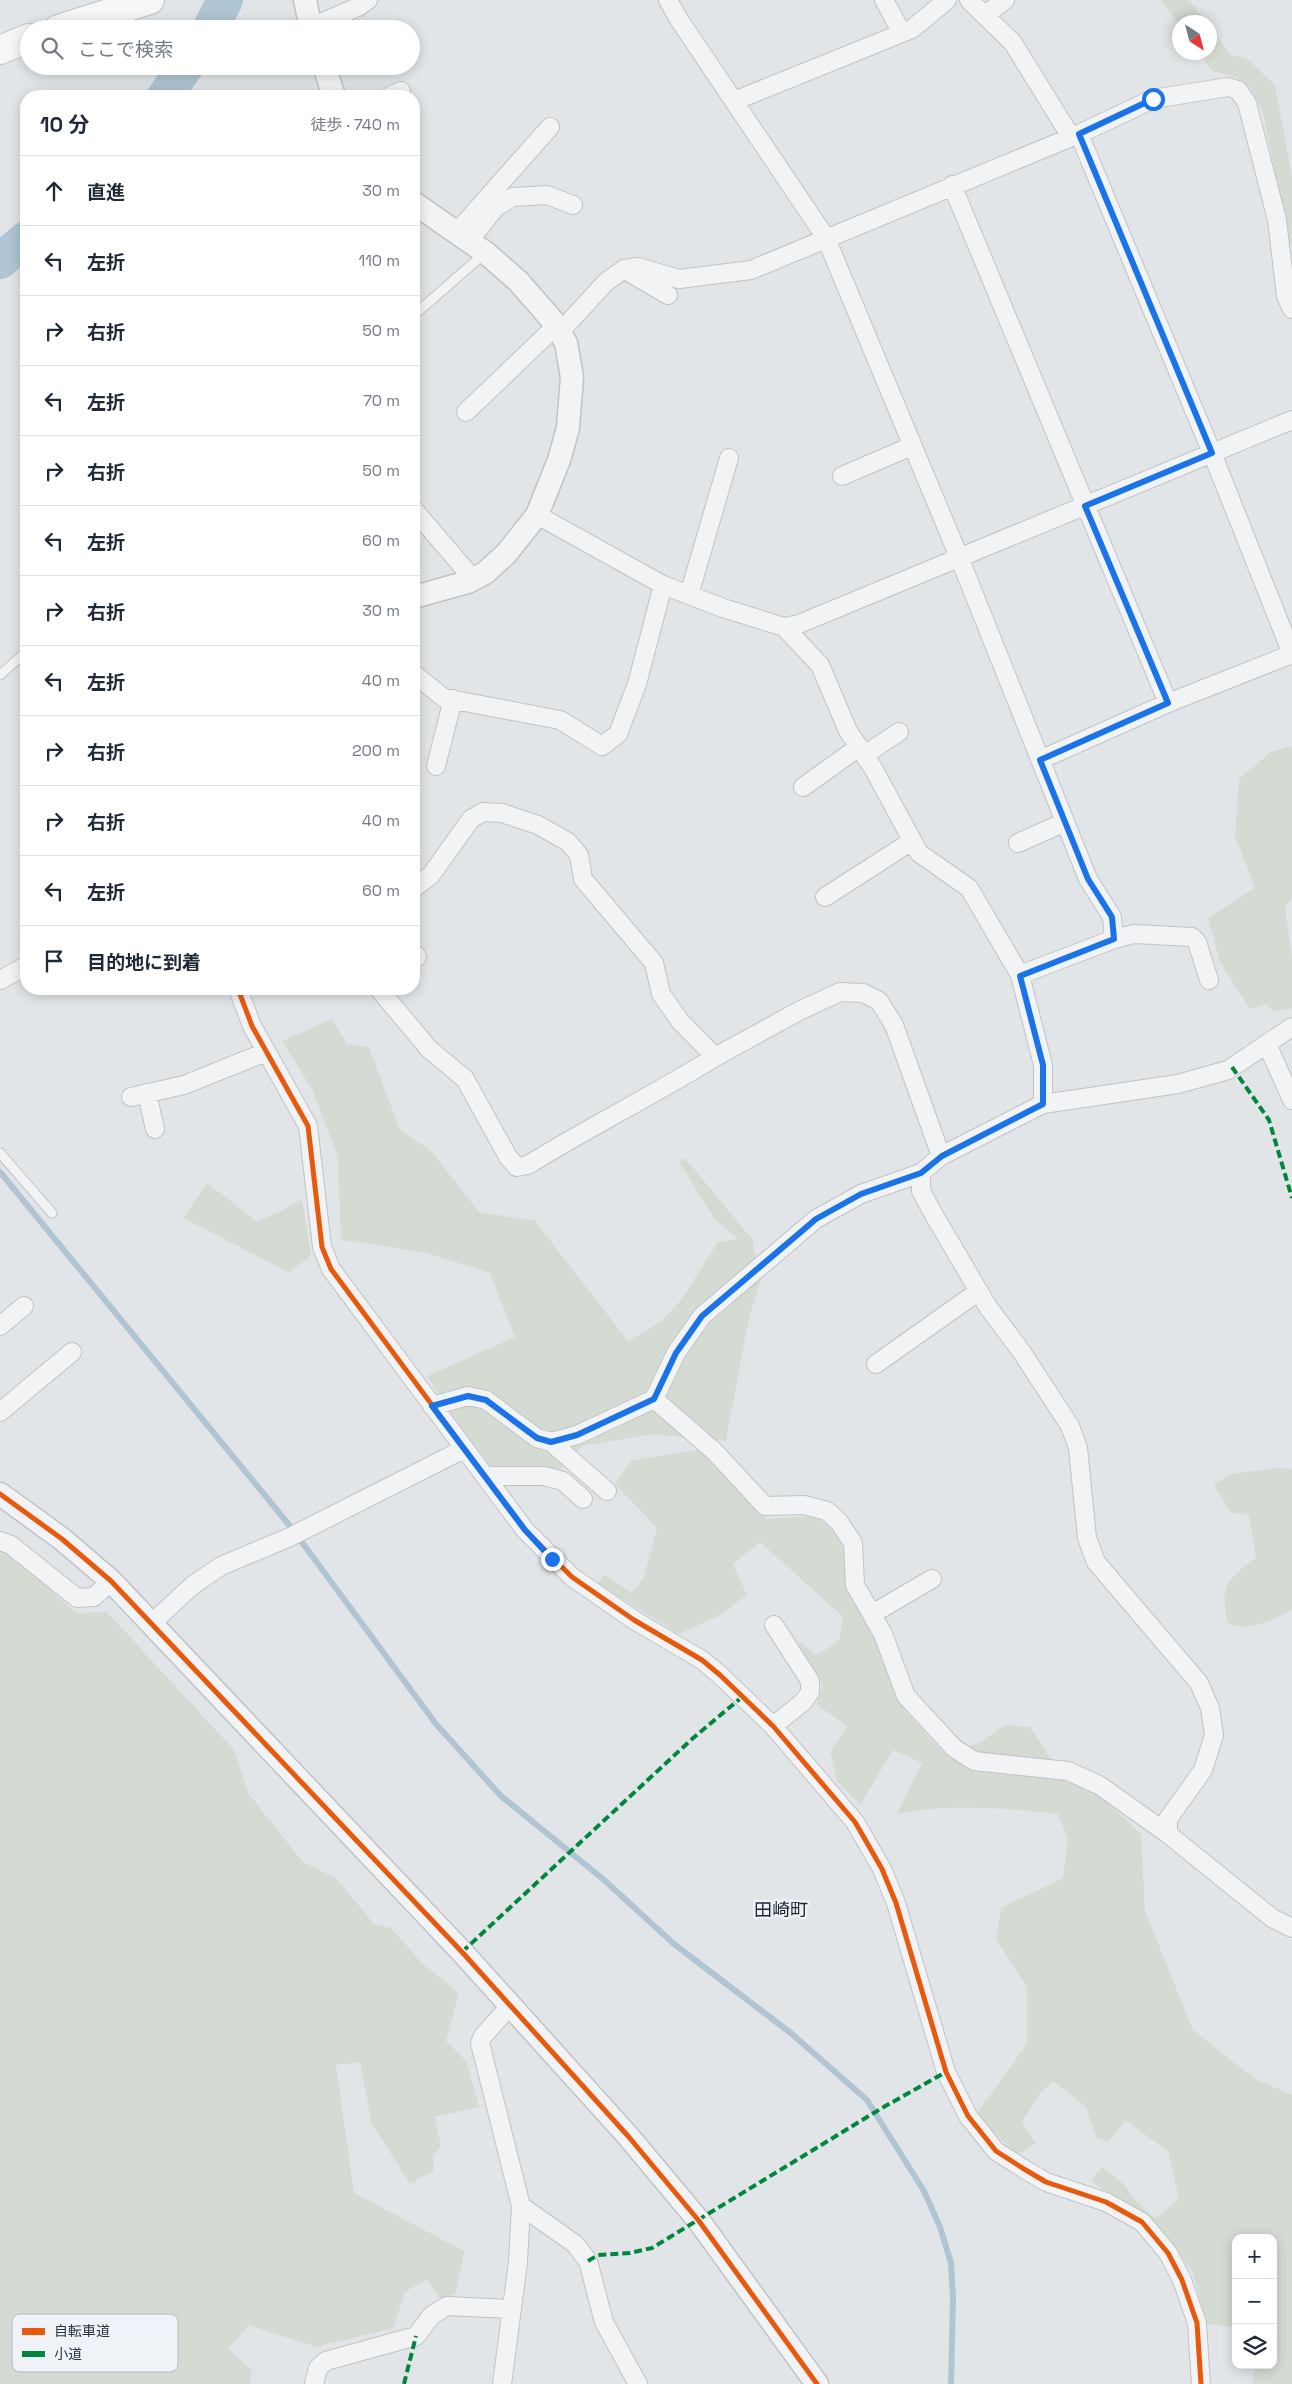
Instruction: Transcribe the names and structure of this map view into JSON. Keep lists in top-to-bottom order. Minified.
{"districts":["田崎町"],"legend":["自転車道","小道"],"north":"bottom right","page":{"search":"ここで検索","heading":["10 分","徒歩 · 740 m"],"list":[["直進","30 m"],["左折","110 m"],["右折","50 m"],["左折","70 m"],["右折","50 m"],["左折","60 m"],["右折","30 m"],["左折","40 m"],["右折","200 m"],["右折","40 m"],["左折","60 m"],"目的地に到着"],"map_buttons":["+","−"]}}
